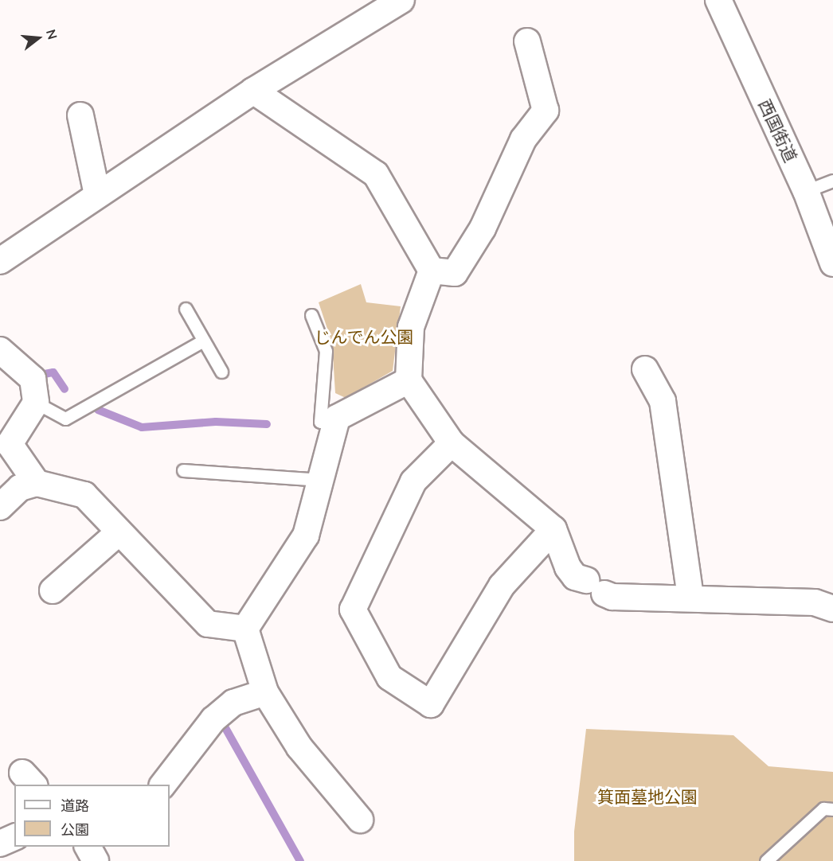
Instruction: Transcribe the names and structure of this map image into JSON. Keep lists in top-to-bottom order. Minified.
{"streets":{"street":["西国街道"]},"parks":["じんでん公園","箕面墓地公園"],"legend":["道路","公園"],"north":"right"}
